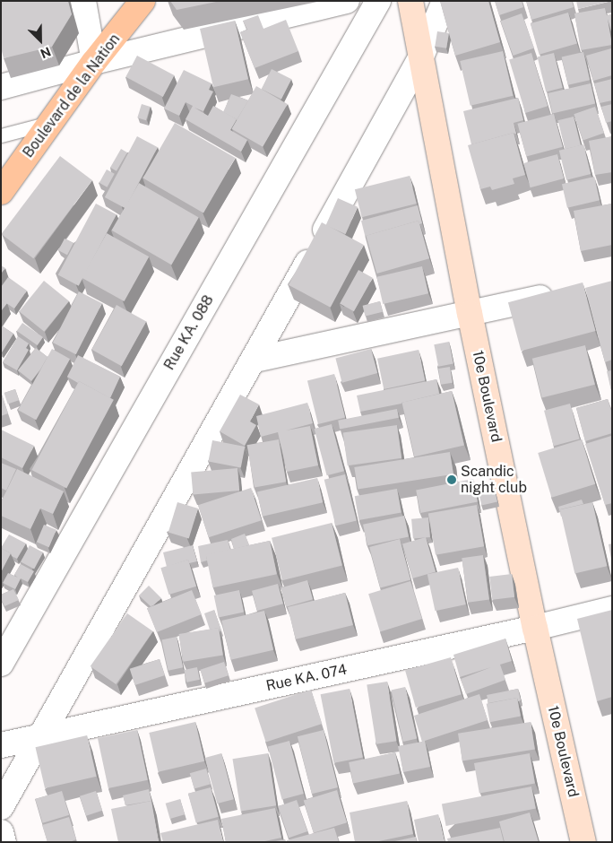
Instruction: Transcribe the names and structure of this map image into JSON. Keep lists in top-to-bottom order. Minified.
{"streets":{"main road":["Boulevard de la Nation","10e Boulevard"],"street":["Rue KA. 088","Rue KA. 074"]},"crossings":[["10e Boulevard","Rue KA. 074"]],"places":["Scandic night club"],"north":"bottom right"}
